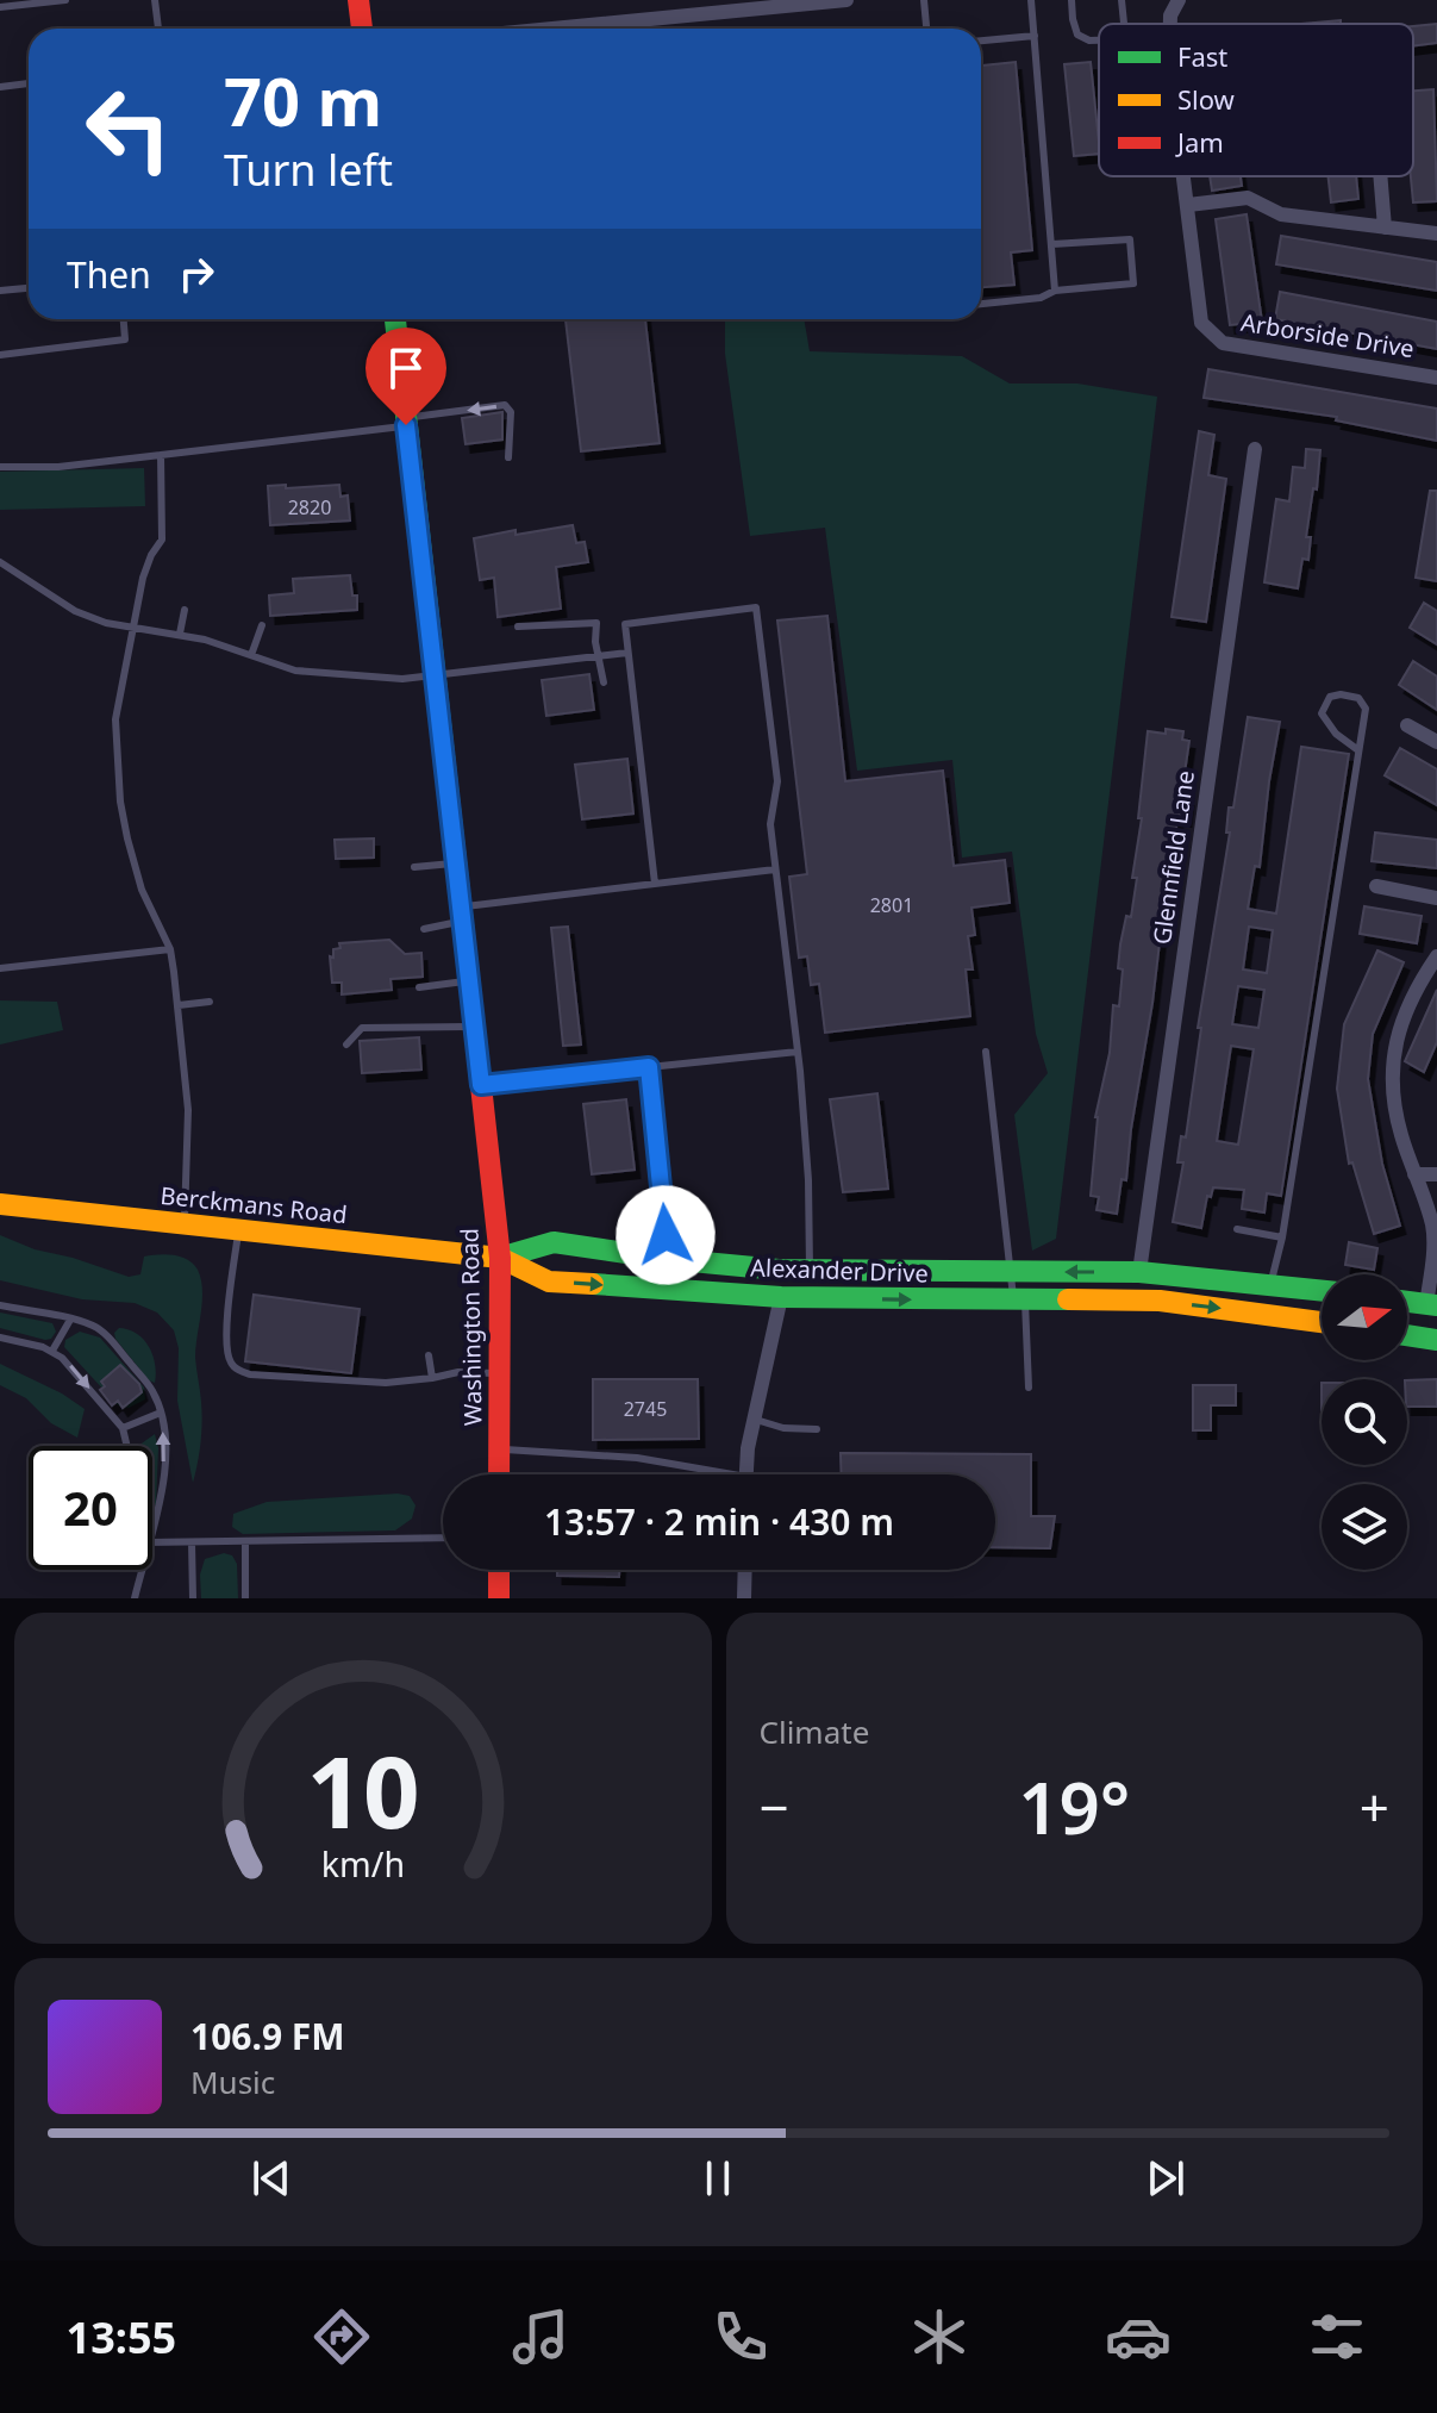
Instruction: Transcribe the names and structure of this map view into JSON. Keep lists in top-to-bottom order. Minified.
{"streets":{"main road":["Berckmans Road","Alexander Drive","Washington Road"],"street":["Arborside Drive","Glennfield Lane"]},"crossings":[["Glennfield Lane","Alexander Drive"],["Berckmans Road","Alexander Drive"],["Berckmans Road","Washington Road"],["Alexander Drive","Washington Road"]],"house_numbers":["2820","2801","2745"],"legend":["Fast","Slow","Jam"],"north":"right","page":{"turn":["70 m","Turn left"],"then":"Then","limit":"20","trip":"13:57 · 2 min · 430 m","tile":"Climate","heat":["−","19°","+"],"song":["106.9 FM","Music"],"tabs":"13:55","gauge":["10","km/h"]}}
